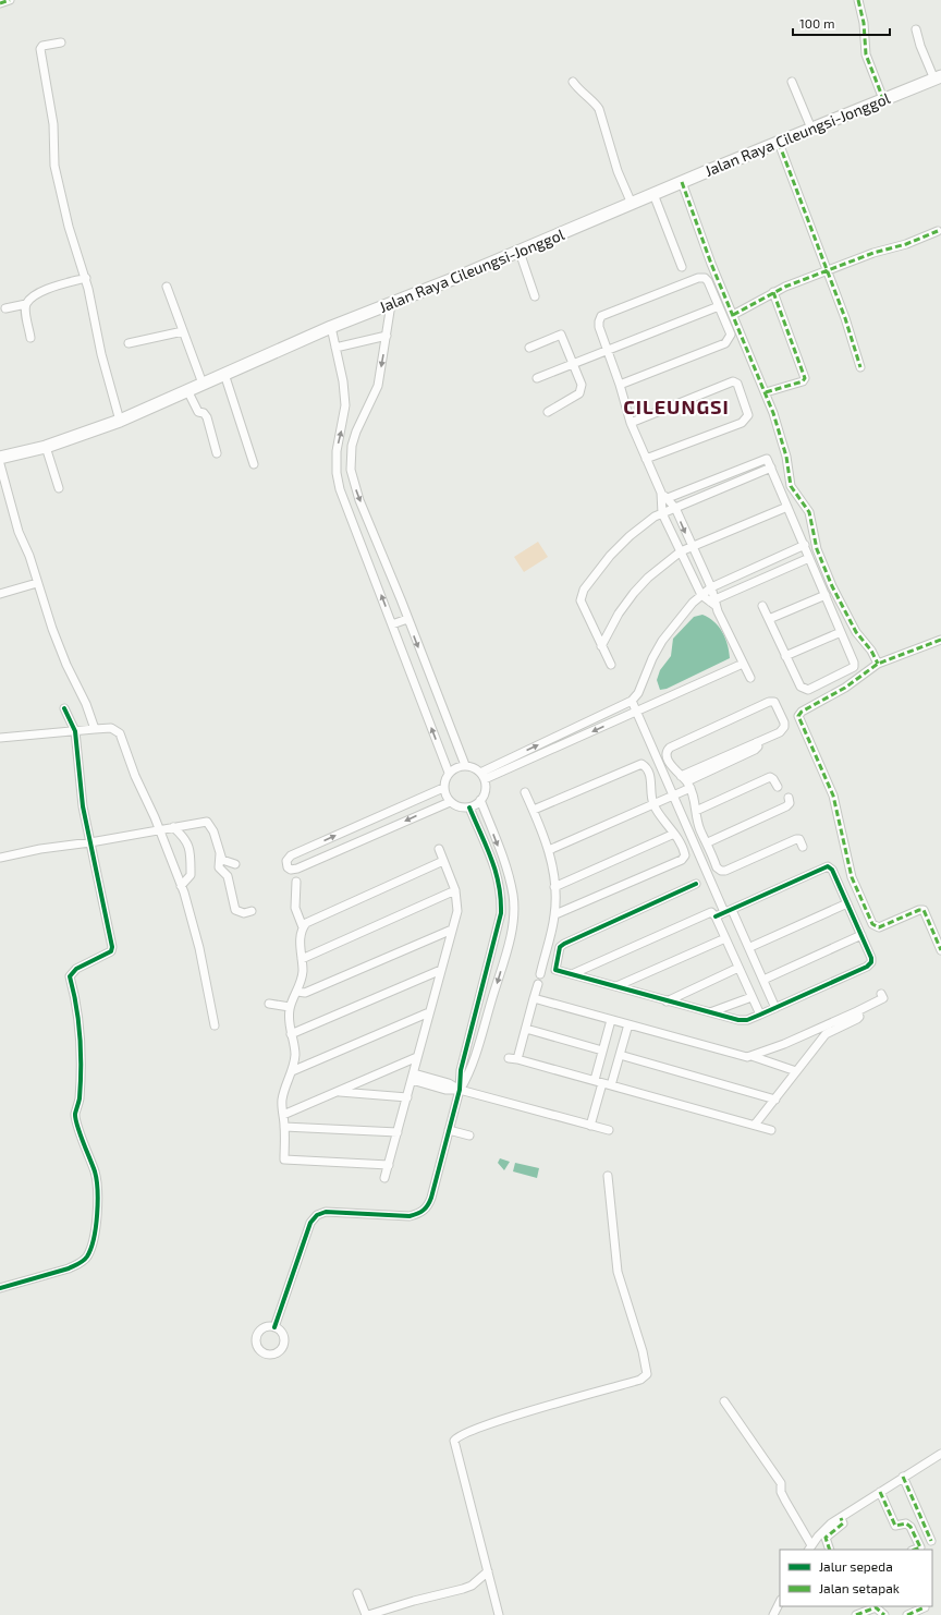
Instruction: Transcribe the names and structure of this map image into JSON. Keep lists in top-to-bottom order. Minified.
{"streets":{"main road":["Jalan Raya Cileungsi-Jonggol"]},"districts":["CILEUNGSI"],"legend":["Jalur sepeda","Jalan setapak"],"scale_bar":"100 m"}
